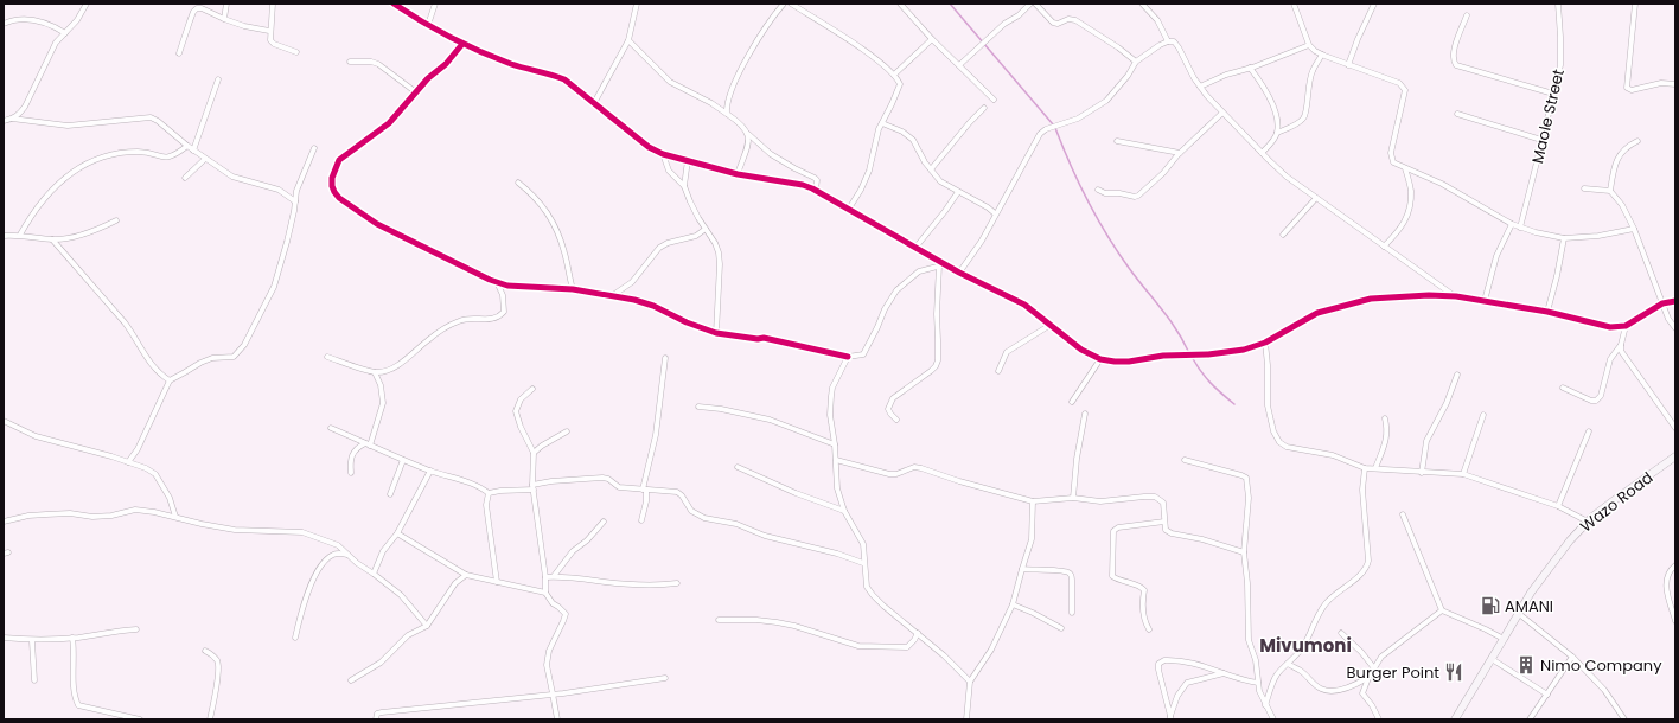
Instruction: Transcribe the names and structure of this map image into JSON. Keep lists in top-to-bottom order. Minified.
{"streets":{"main road":["Wazo Road"],"street":["Maole Street"]},"districts":["Mivumoni"],"places":{"fuel station":["AMANI"],"building":["Nimo Company"],"restaurant":["Burger Point"]}}
